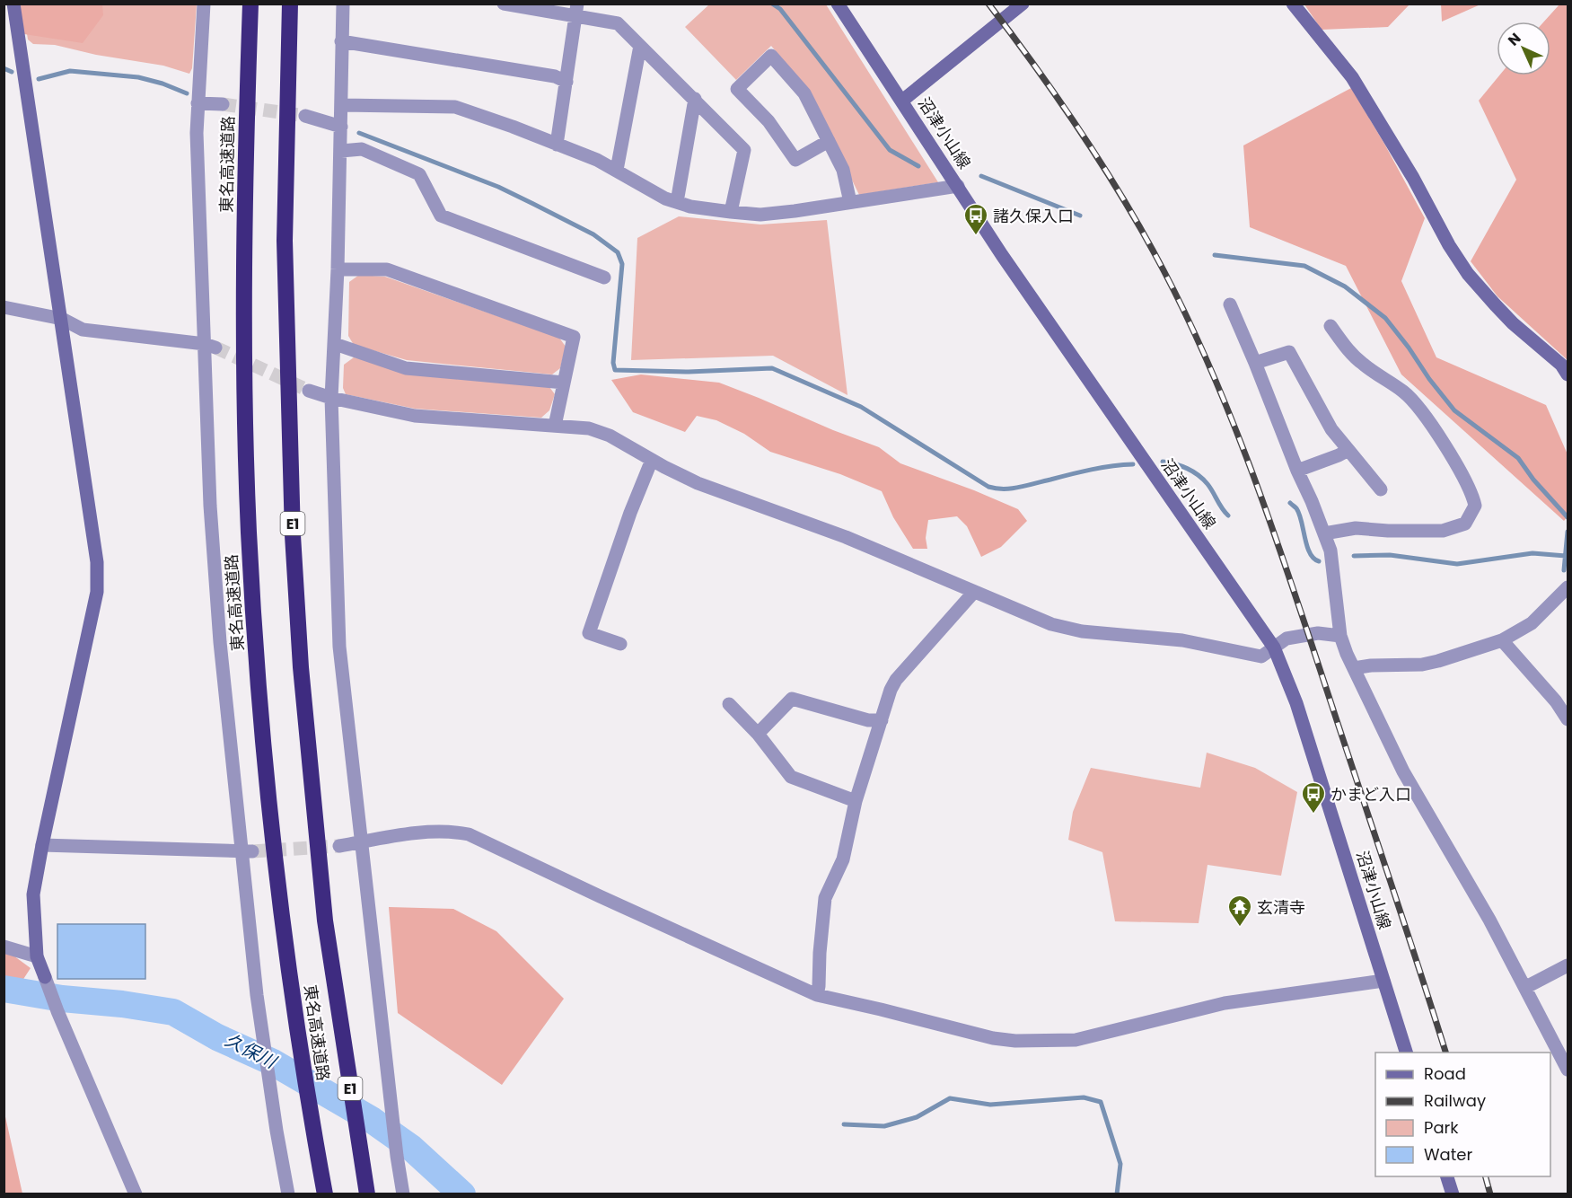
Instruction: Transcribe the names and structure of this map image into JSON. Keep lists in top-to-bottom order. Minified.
{"streets":{"highway":["東名高速道路","E1"],"street":["沼津小山線"]},"water":["久保川"],"places":{"bus stop":["諸久保入口","かまど入口"],"temple":["玄清寺"]},"legend":["Road","Railway","Park","Water"],"north":"top left"}
